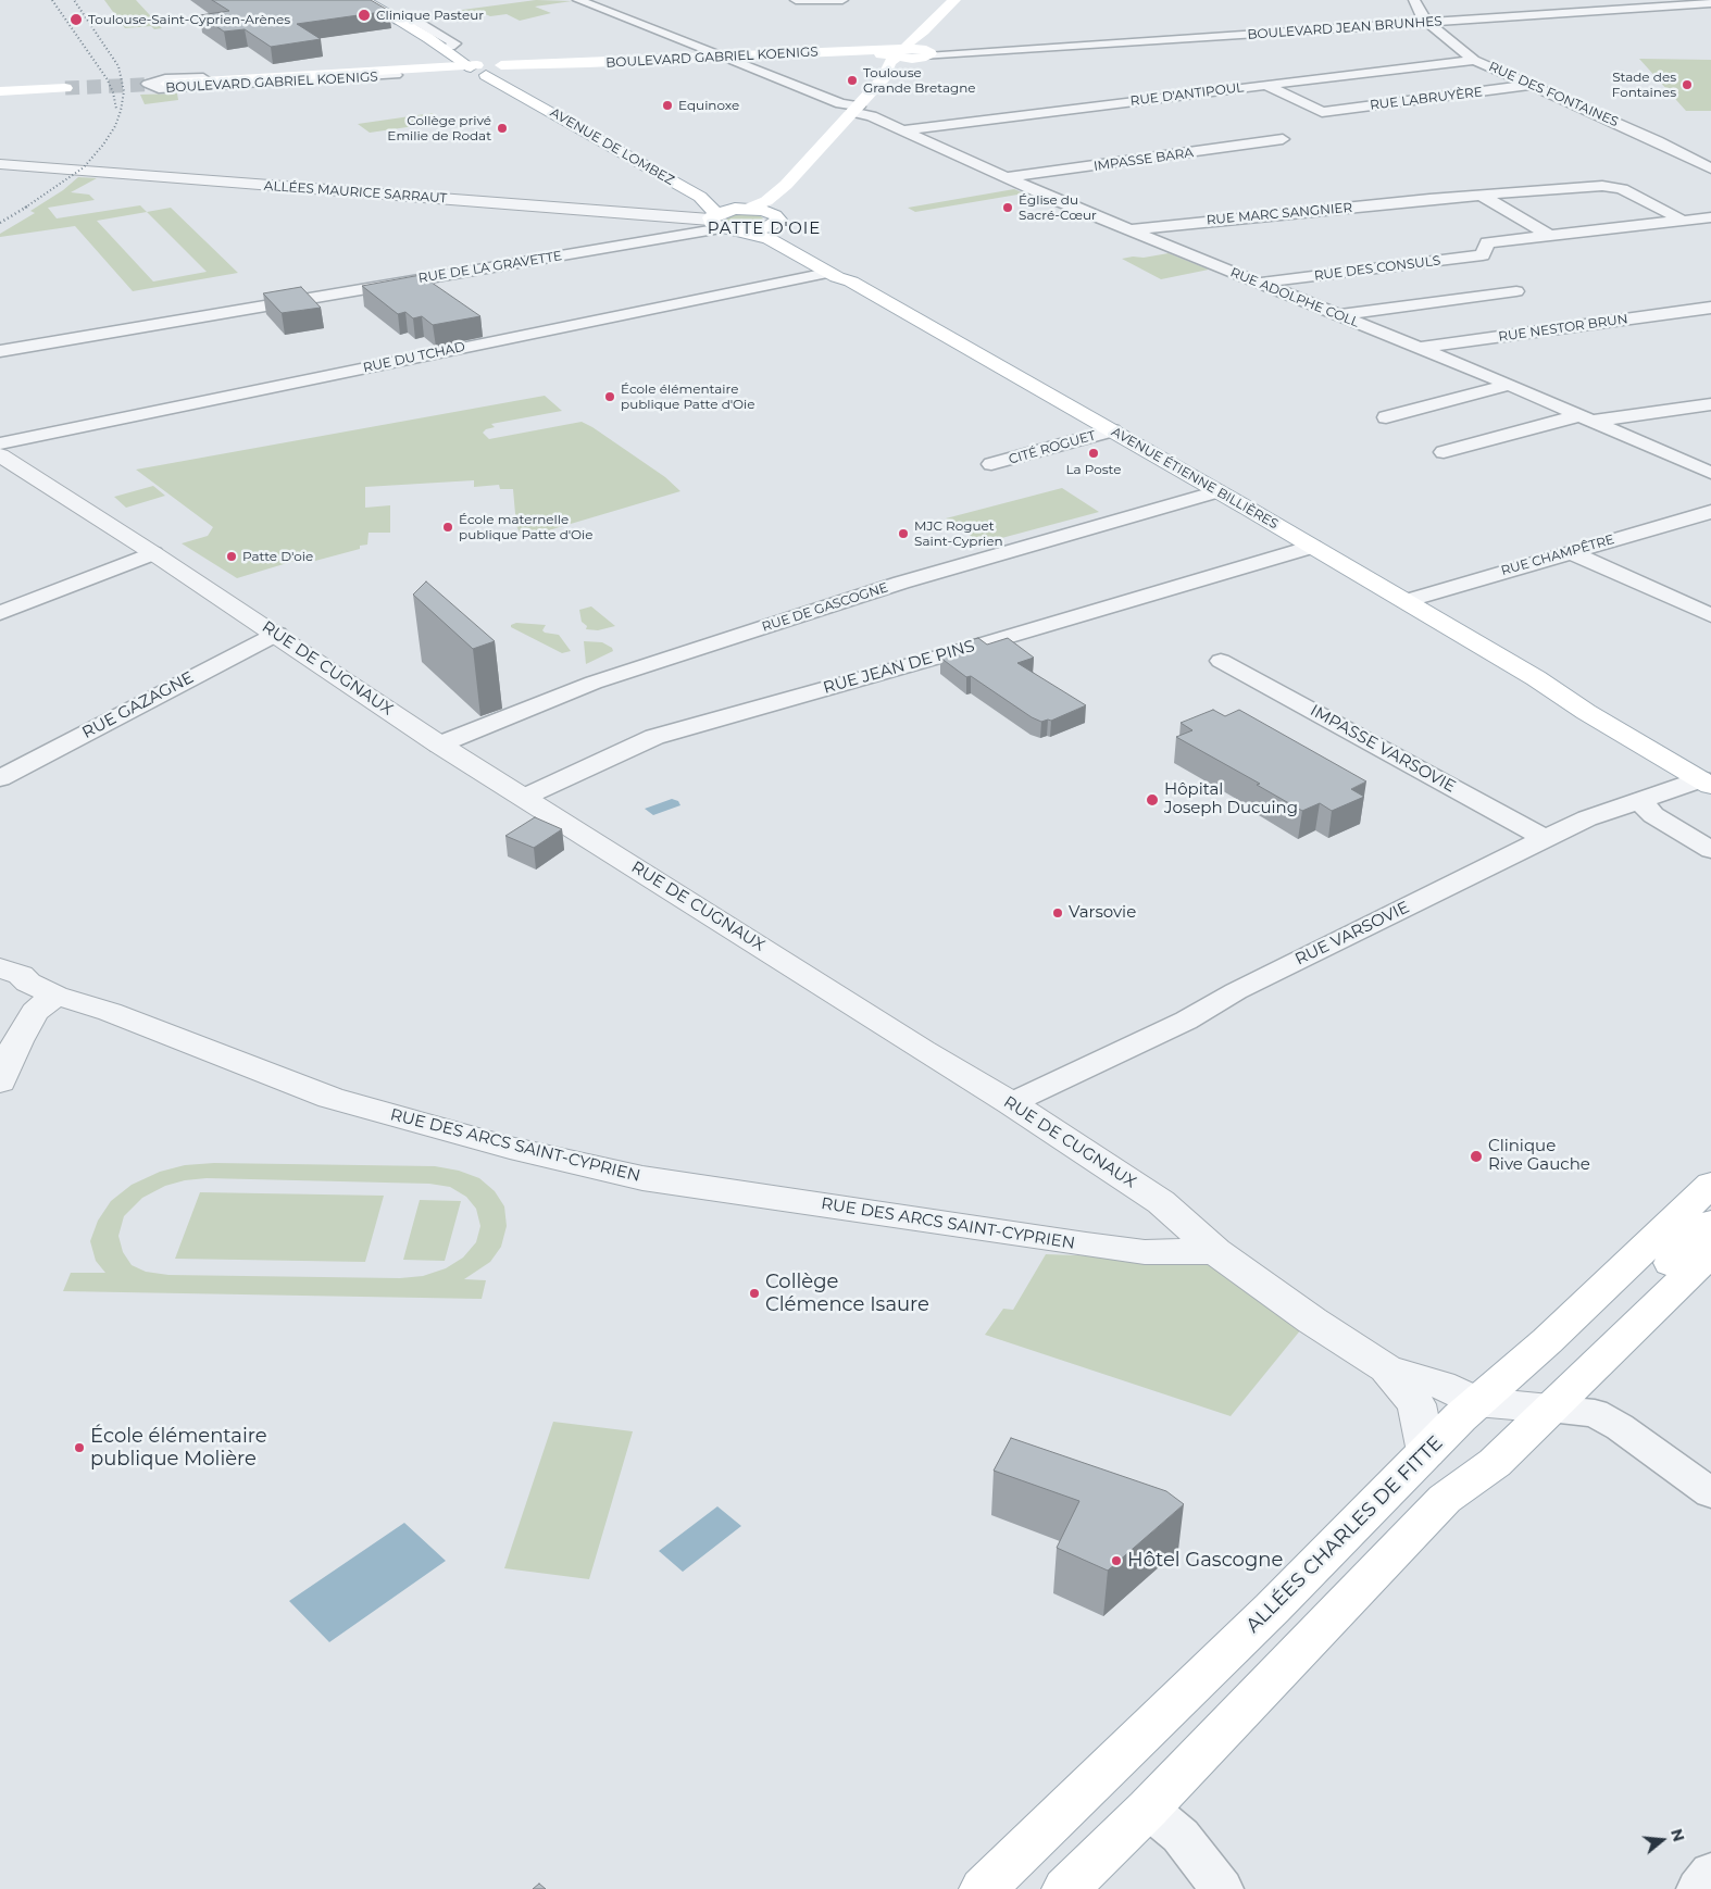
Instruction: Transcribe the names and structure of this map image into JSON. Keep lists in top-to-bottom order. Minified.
{"streets":{"main road":["BOULEVARD GABRIEL KOENIGS","AVENUE DE LOMBEZ","AVENUE ÉTIENNE BILLIÈRES","ALLÉES CHARLES DE FITTE"],"street":["BOULEVARD JEAN BRUNHES","RUE D'ANTIPOUL","RUE DES FONTAINES","RUE LABRUYÈRE","IMPASSE BARA","ALLÉES MAURICE SARRAUT","RUE MARC SANGNIER","RUE DE LA GRAVETTE","RUE DES CONSULS","RUE ADOLPHE COLL","RUE NESTOR BRUN","RUE DU TCHAD","CITÉ ROGUET","RUE CHAMPÊTRE","RUE DE GASCOGNE","RUE JEAN DE PINS","RUE DE CUGNAUX","RUE GAZAGNE","IMPASSE VARSOVIE","RUE VARSOVIE","RUE DES ARCS SAINT-CYPRIEN"]},"crossings":[["BOULEVARD JEAN BRUNHES","BOULEVARD GABRIEL KOENIGS"],["BOULEVARD JEAN BRUNHES","RUE DES FONTAINES"],["BOULEVARD GABRIEL KOENIGS","AVENUE DE LOMBEZ"],["BOULEVARD GABRIEL KOENIGS","RUE ADOLPHE COLL"],["RUE D'ANTIPOUL","RUE DES FONTAINES"],["RUE D'ANTIPOUL","RUE ADOLPHE COLL"],["RUE DES FONTAINES","RUE LABRUYÈRE"],["AVENUE DE LOMBEZ","ALLÉES MAURICE SARRAUT"],["AVENUE DE LOMBEZ","RUE DE LA GRAVETTE"],["AVENUE DE LOMBEZ","AVENUE ÉTIENNE BILLIÈRES"],["IMPASSE BARA","RUE ADOLPHE COLL"],["ALLÉES MAURICE SARRAUT","RUE DE LA GRAVETTE"],["RUE MARC SANGNIER","RUE ADOLPHE COLL"],["RUE DES CONSULS","RUE ADOLPHE COLL"],["RUE ADOLPHE COLL","RUE NESTOR BRUN"],["RUE DU TCHAD","AVENUE ÉTIENNE BILLIÈRES"],["RUE DU TCHAD","RUE DE CUGNAUX"],["CITÉ ROGUET","AVENUE ÉTIENNE BILLIÈRES"],["AVENUE ÉTIENNE BILLIÈRES","RUE CHAMPÊTRE"],["AVENUE ÉTIENNE BILLIÈRES","RUE DE GASCOGNE"],["AVENUE ÉTIENNE BILLIÈRES","RUE JEAN DE PINS"],["AVENUE ÉTIENNE BILLIÈRES","RUE VARSOVIE"],["RUE DE GASCOGNE","RUE DE CUGNAUX"],["RUE JEAN DE PINS","RUE DE CUGNAUX"],["RUE DE CUGNAUX","RUE GAZAGNE"],["RUE DE CUGNAUX","RUE VARSOVIE"],["RUE DE CUGNAUX","RUE DES ARCS SAINT-CYPRIEN"],["RUE DE CUGNAUX","ALLÉES CHARLES DE FITTE"],["IMPASSE VARSOVIE","RUE VARSOVIE"]],"districts":["PATTE D'OIE"],"places":["Clinique Pasteur","Toulouse-Saint-Cyprien-Arènes","Toulouse Grande Bretagne","Stade des Fontaines","Equinoxe","Collège privé Emilie de Rodat","Église du Sacré-Cœur","École élémentaire publique Patte d'Oie","La Poste","École maternelle publique Patte d'Oie","MJC Roguet Saint-Cyprien","Patte D'oie","Hôpital Joseph Ducuing","Varsovie","Clinique Rive Gauche","Collège Clémence Isaure","École élémentaire publique Molière","Hôtel Gascogne"],"north":"right"}
